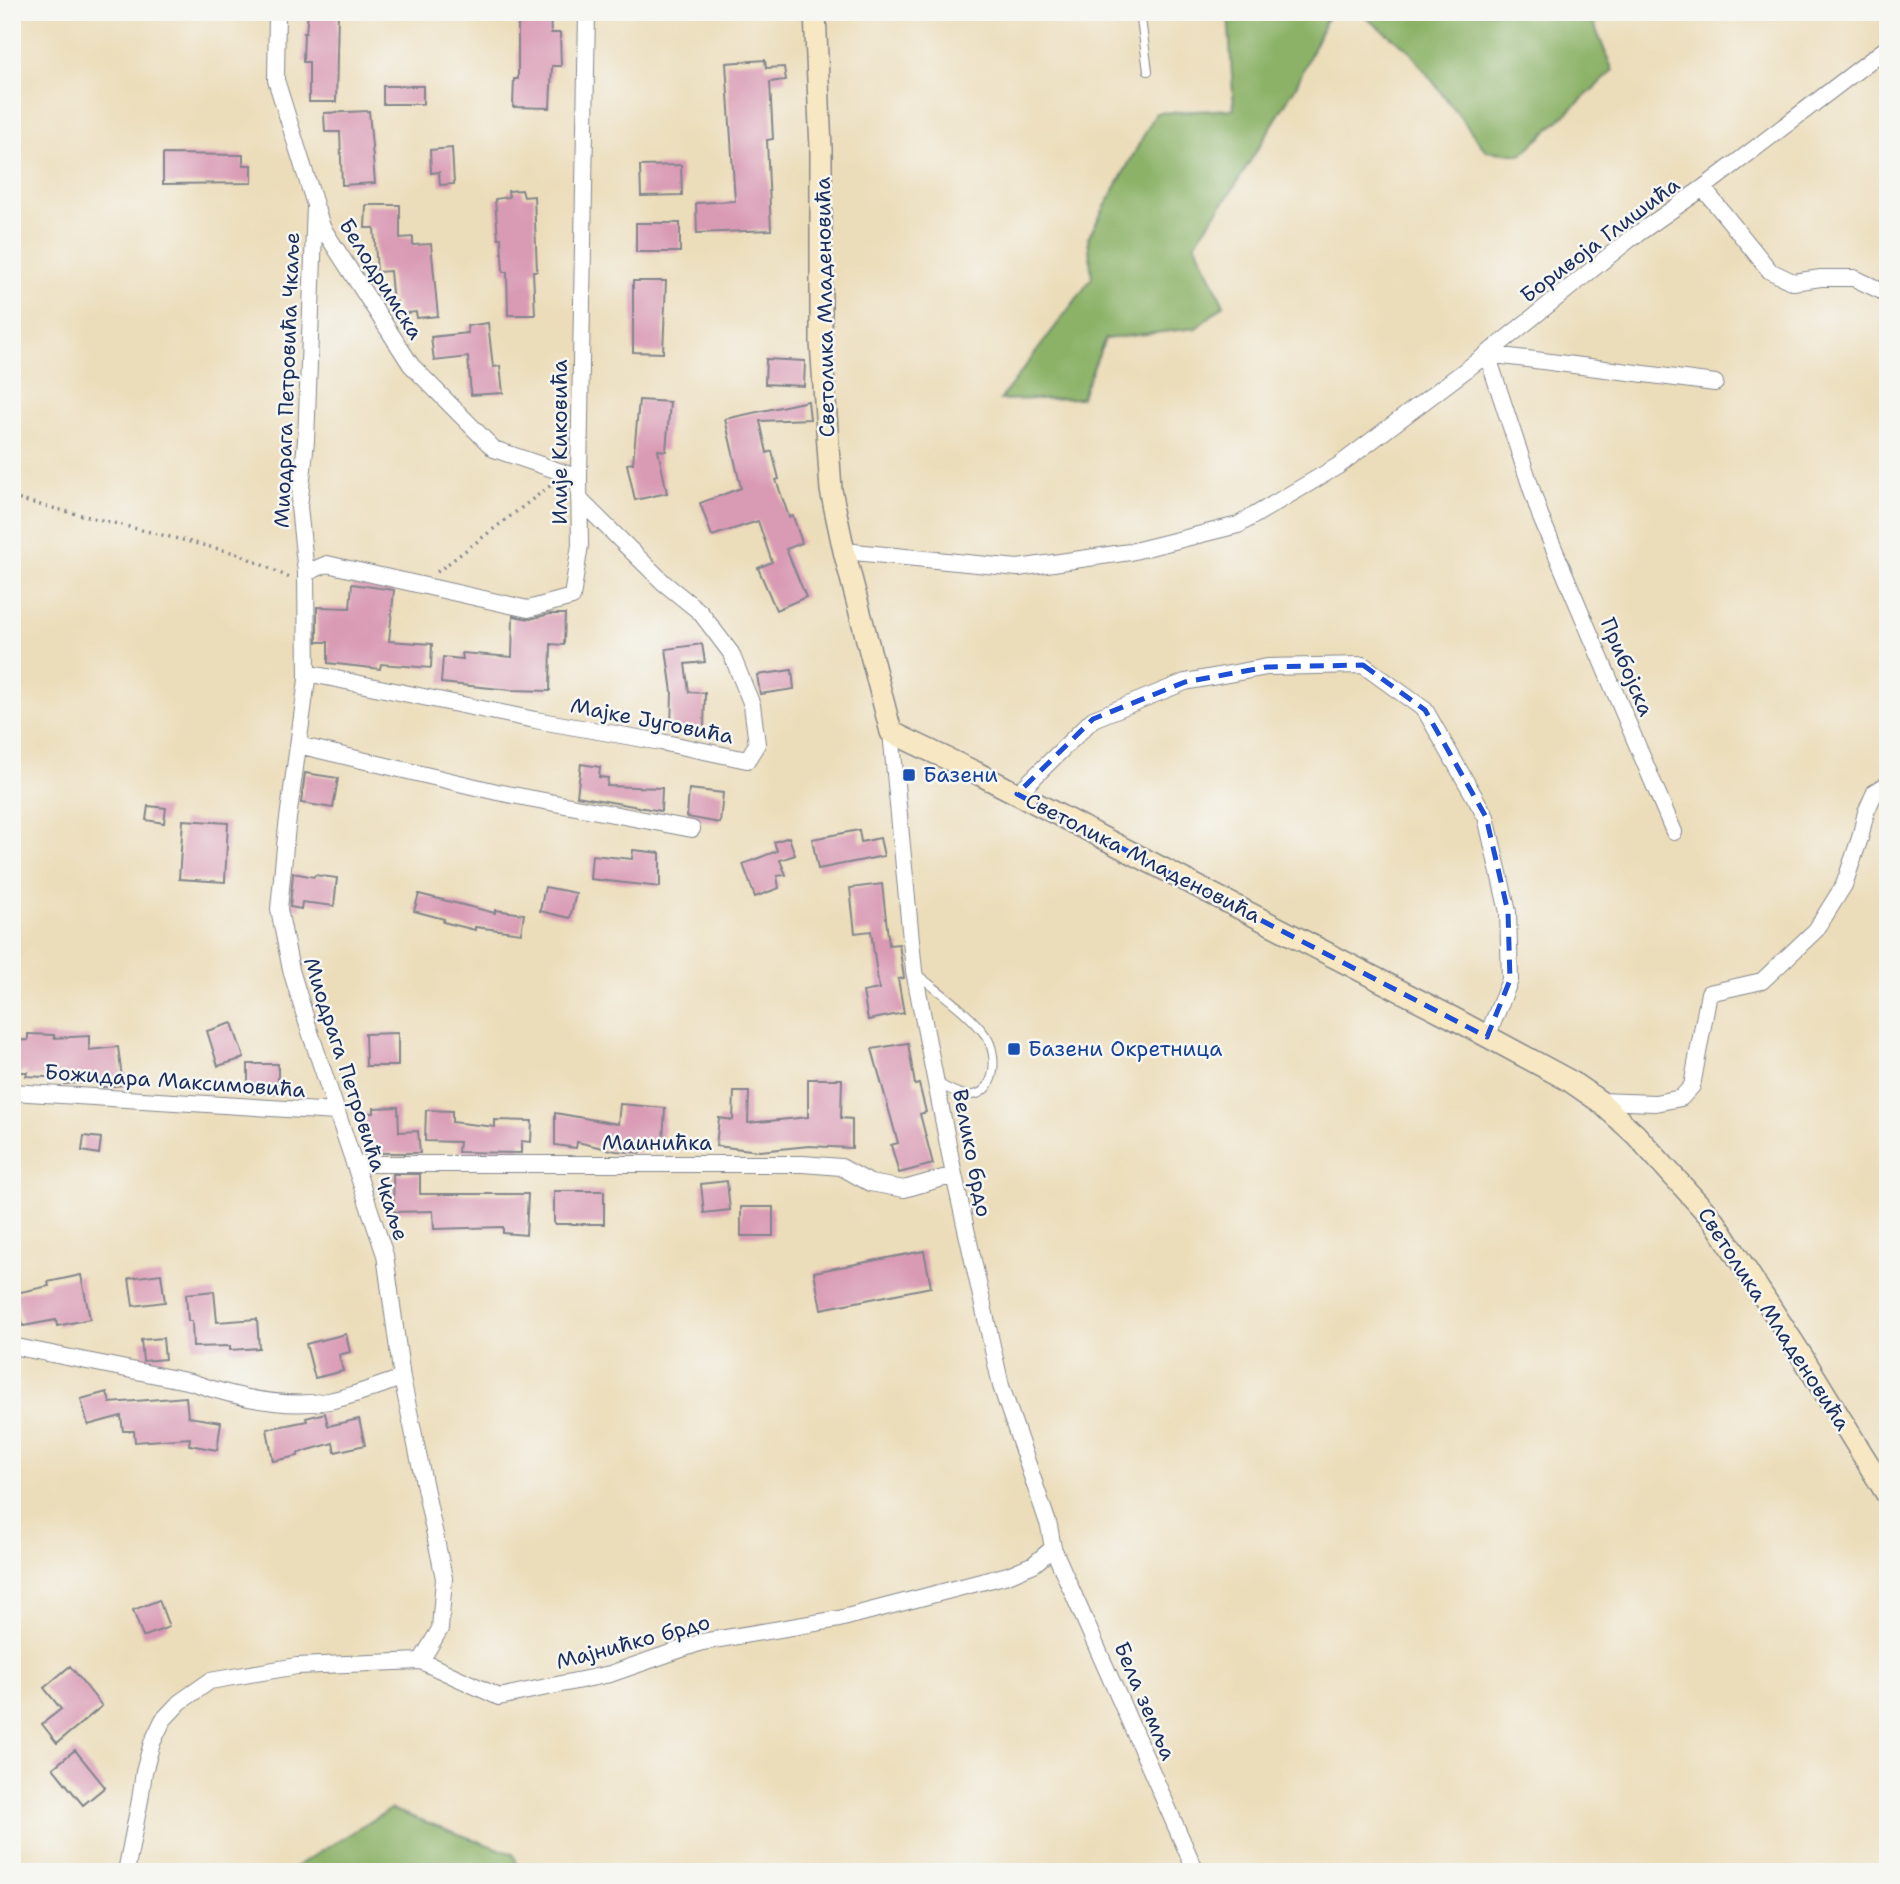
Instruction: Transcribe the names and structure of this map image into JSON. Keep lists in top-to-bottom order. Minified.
{"streets":{"street":["Боривоја Глишића","Белодримска","Светолика Младеновића","Миодрага Петровића Чкаље","Илије Киковића","Прибојска","Мајке Југовића","Божидара Максимовића","Маинићка","Велико брдо","Мајнићко брдо","Бела земља"]},"crossings":[["Боривоја Глишића","Светолика Младеновића"],["Боривоја Глишића","Прибојска"],["Белодримска","Миодрага Петровића Чкаље"],["Белодримска","Илије Киковића"],["Светолика Младеновића","Велико брдо"],["Миодрага Петровића Чкаље","Илије Киковића"],["Миодрага Петровића Чкаље","Мајке Југовића"],["Миодрага Петровића Чкаље","Божидара Максимовића"],["Миодрага Петровића Чкаље","Маинићка"],["Миодрага Петровића Чкаље","Мајнићко брдо"],["Илије Киковића","Мајке Југовића"],["Маинићка","Велико брдо"],["Велико брдо","Мајнићко брдо"],["Велико брдо","Бела земља"],["Мајнићко брдо","Бела земља"]],"places":{"transit":["Базени","Базени Окретница"]}}
